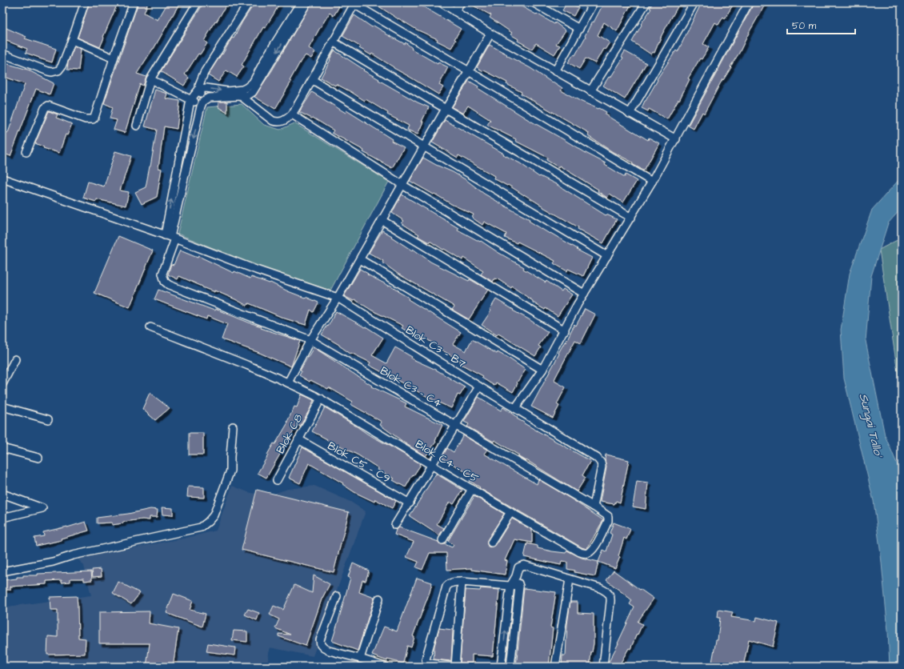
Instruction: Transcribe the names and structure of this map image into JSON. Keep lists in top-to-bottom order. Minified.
{"streets":{"street":["Blok C3 - B7","Blok C3 - C4","Blok C8","Blok C4 - C5","Blok C5 - C9"]},"crossings":[["Blok C3 - B7","Blok C3 - C4"],["Blok C3 - C4","Blok C4 - C5"],["Blok C8","Blok C4 - C5"],["Blok C8","Blok C5 - C9"]],"water":["Sungai Tallo'"],"scale_bar":"50 m"}
